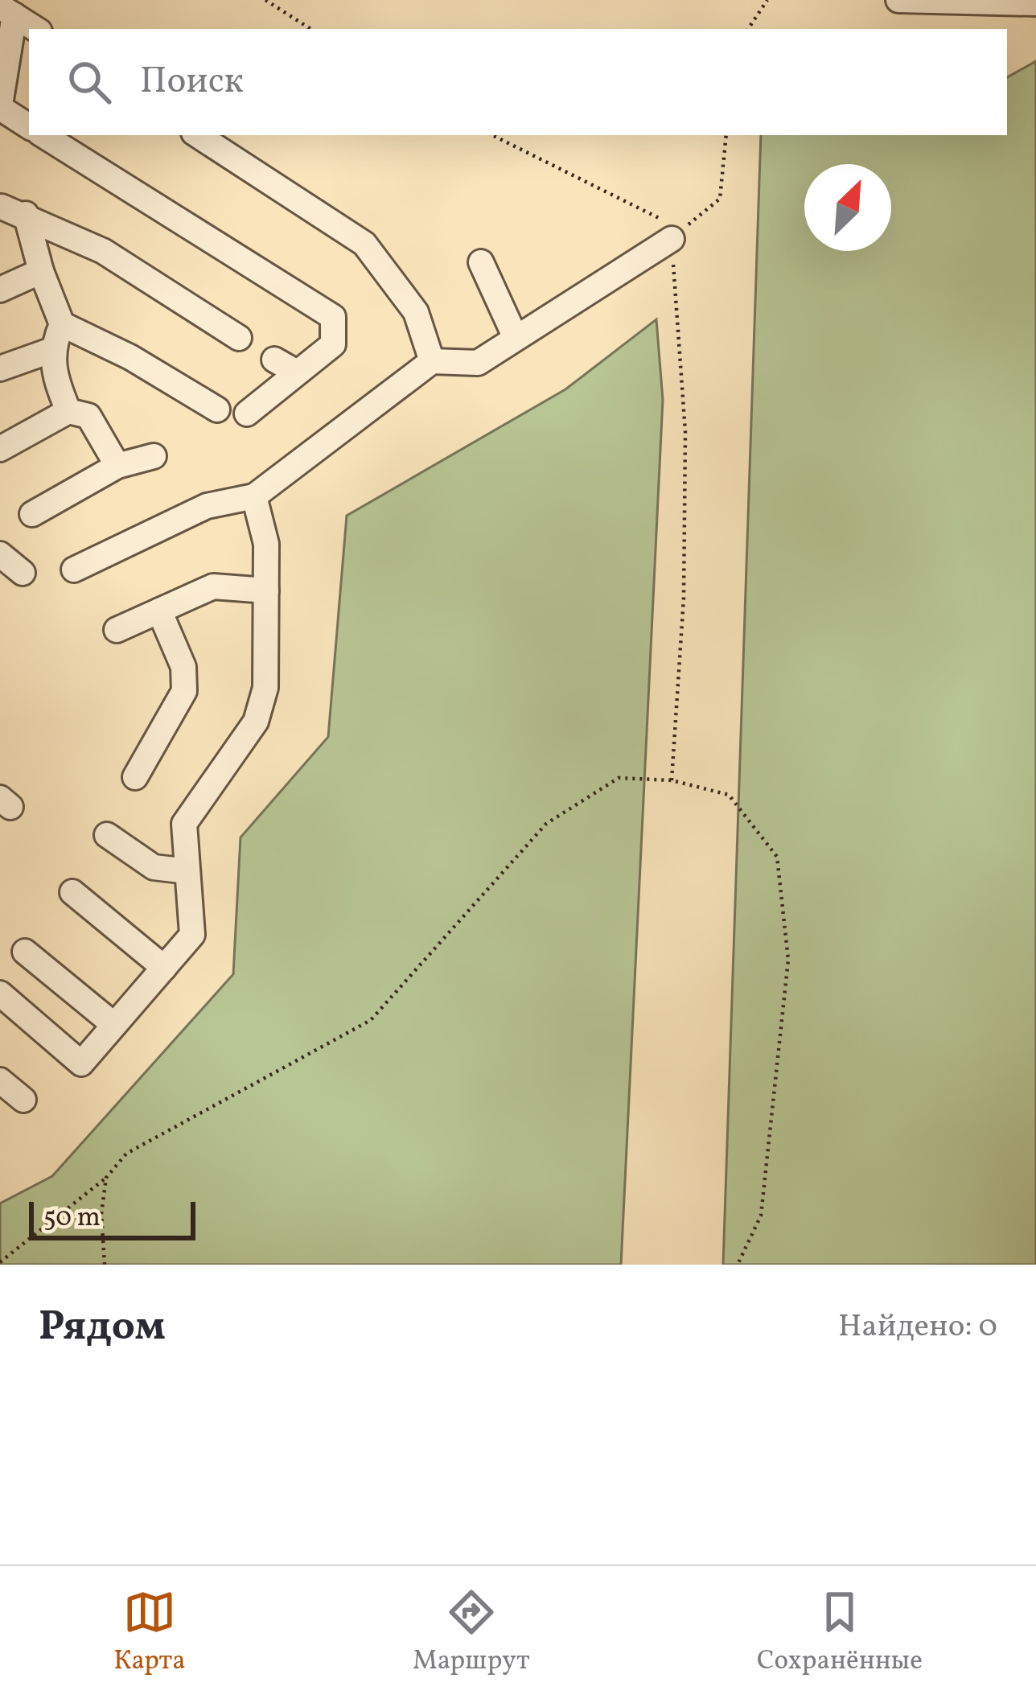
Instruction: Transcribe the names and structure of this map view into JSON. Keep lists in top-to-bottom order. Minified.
{"scale_bar":"50 m","north":"top right","page":{"search":"Поиск","scale":"50 m","heading":["Рядом","Найдено: 0"],"nav":["Карта","Маршрут","Сохранённые"]}}
